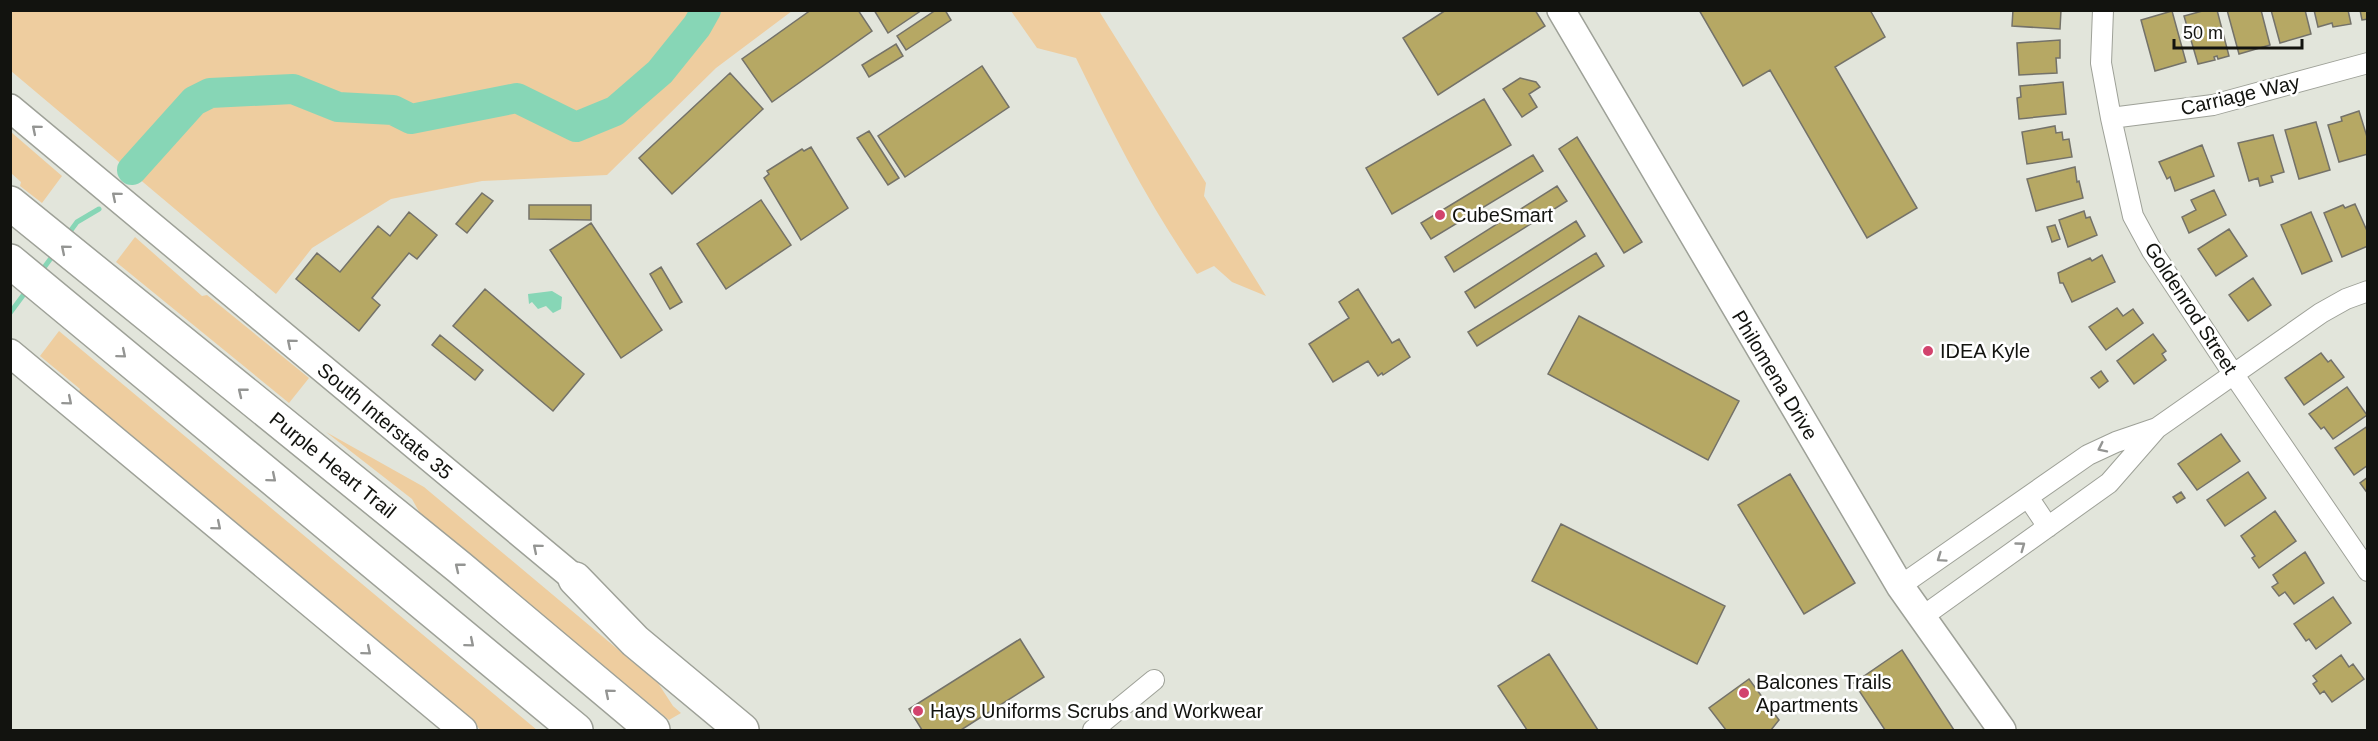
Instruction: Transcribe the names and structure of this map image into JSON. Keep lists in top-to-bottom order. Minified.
{"streets":{"highway":["Purple Heart Trail"],"main road":["Philomena Drive","South Interstate 35"],"street":["Carriage Way","Goldenrod Street"]},"crossings":[["Carriage Way","Goldenrod Street"]],"places":["CubeSmart","IDEA Kyle","Balcones Trails Apartments","Hays Uniforms Scrubs and Workwear"],"scale_bar":"50 m"}
